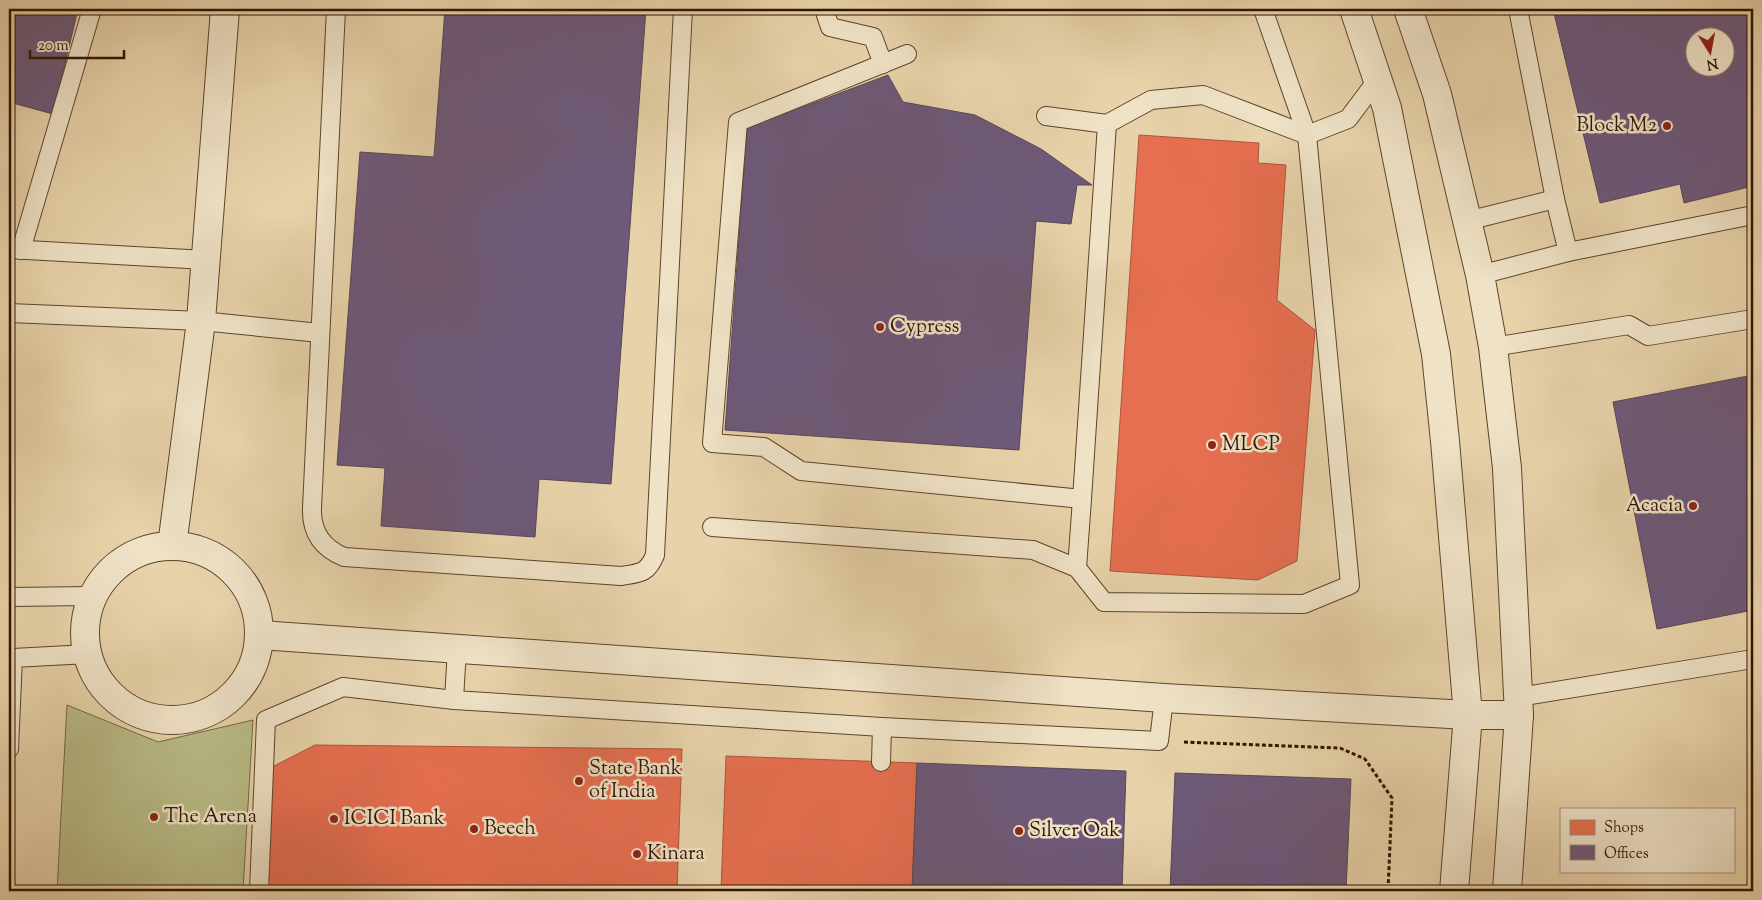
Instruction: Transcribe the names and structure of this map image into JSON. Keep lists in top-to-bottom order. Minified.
{"places":["Block M2","Cypress","MLCP","Acacia","State Bank of India","The Arena","ICICI Bank","Beech","Silver Oak","Kinara"],"legend":["Shops","Offices"],"scale_bar":"20 m","north":"bottom"}
